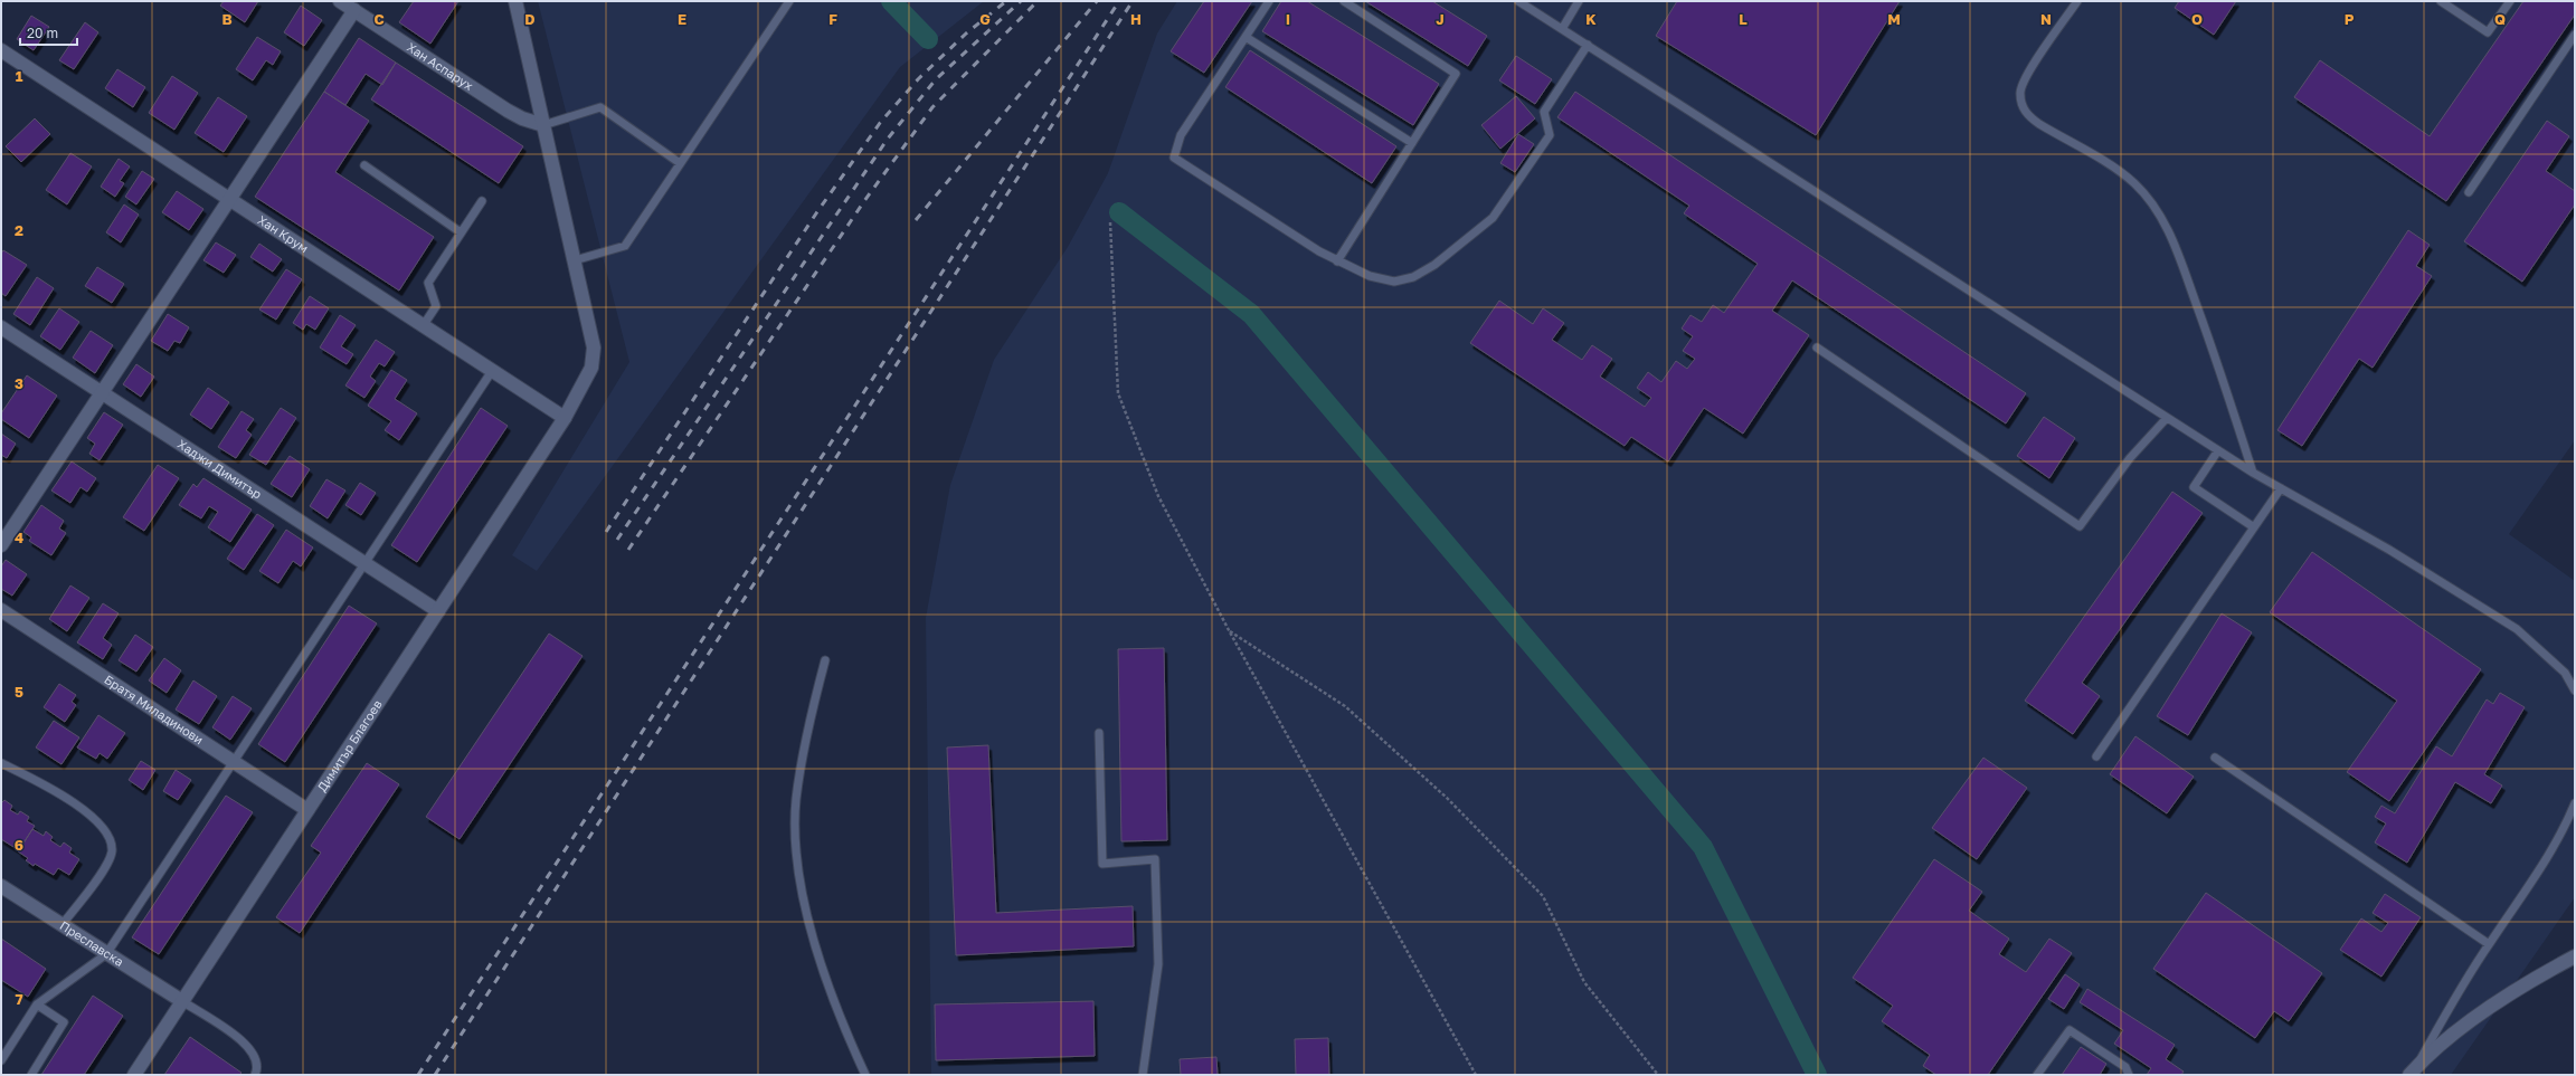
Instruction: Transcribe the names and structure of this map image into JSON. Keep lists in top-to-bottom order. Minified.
{"streets":{"street":["Хан Аспарух","Хан Крум","Хаджи Димитър","Братя Миладинови","Димитър Благоев","Преславска"]},"crossings":[["Хан Аспарух","Димитър Благоев"],["Хан Крум","Димитър Благоев"],["Хаджи Димитър","Димитър Благоев"],["Братя Миладинови","Димитър Благоев"],["Димитър Благоев","Преславска"]],"scale_bar":"20 m","grid":{"columns":["B","C","D","E","F","G","H","I","J","K","L","M","N","O","P","Q"],"rows":["1","2","3","4","5","6","7"]}}
